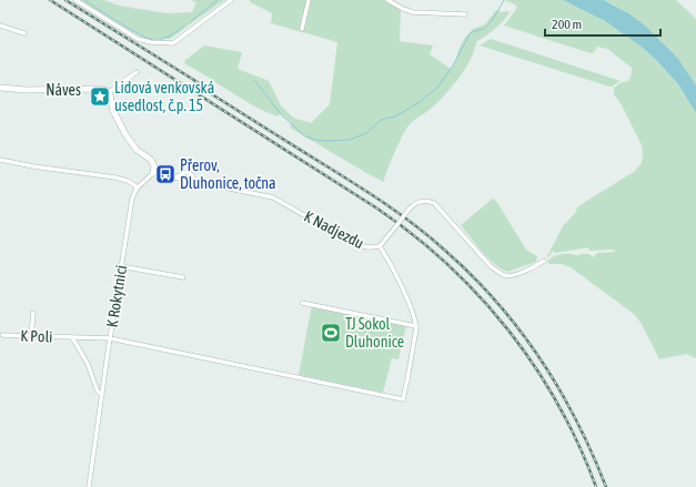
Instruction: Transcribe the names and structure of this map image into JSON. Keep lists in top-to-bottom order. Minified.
{"streets":{"street":["Náves","K Nadjezdu","K Rokytnici","K Poli"]},"crossings":[["K Nadjezdu","K Rokytnici"],["K Rokytnici","K Poli"]],"places":{"place":["Lidová venkovská usedlost, č.p. 15"],"bus stop":["Přerov, Dluhonice, točna"],"sports":["TJ Sokol Dluhonice"]},"scale_bar":"200 m"}
